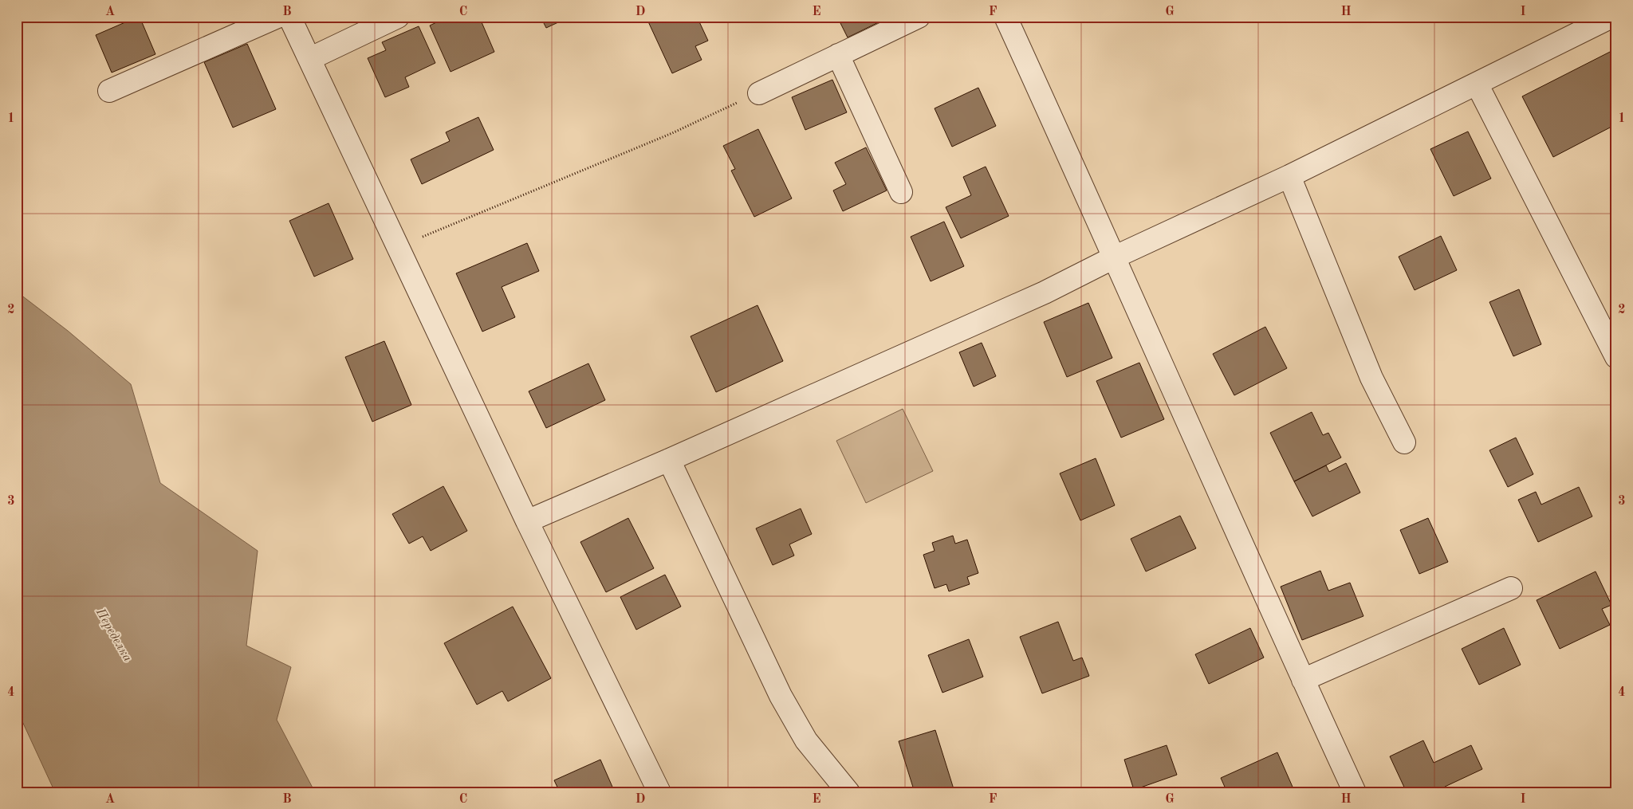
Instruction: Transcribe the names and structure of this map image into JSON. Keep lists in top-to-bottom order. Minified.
{"water":["Переделка"],"grid":{"columns":["A","B","C","D","E","F","G","H","I"],"rows":["1","2","3","4"]}}
